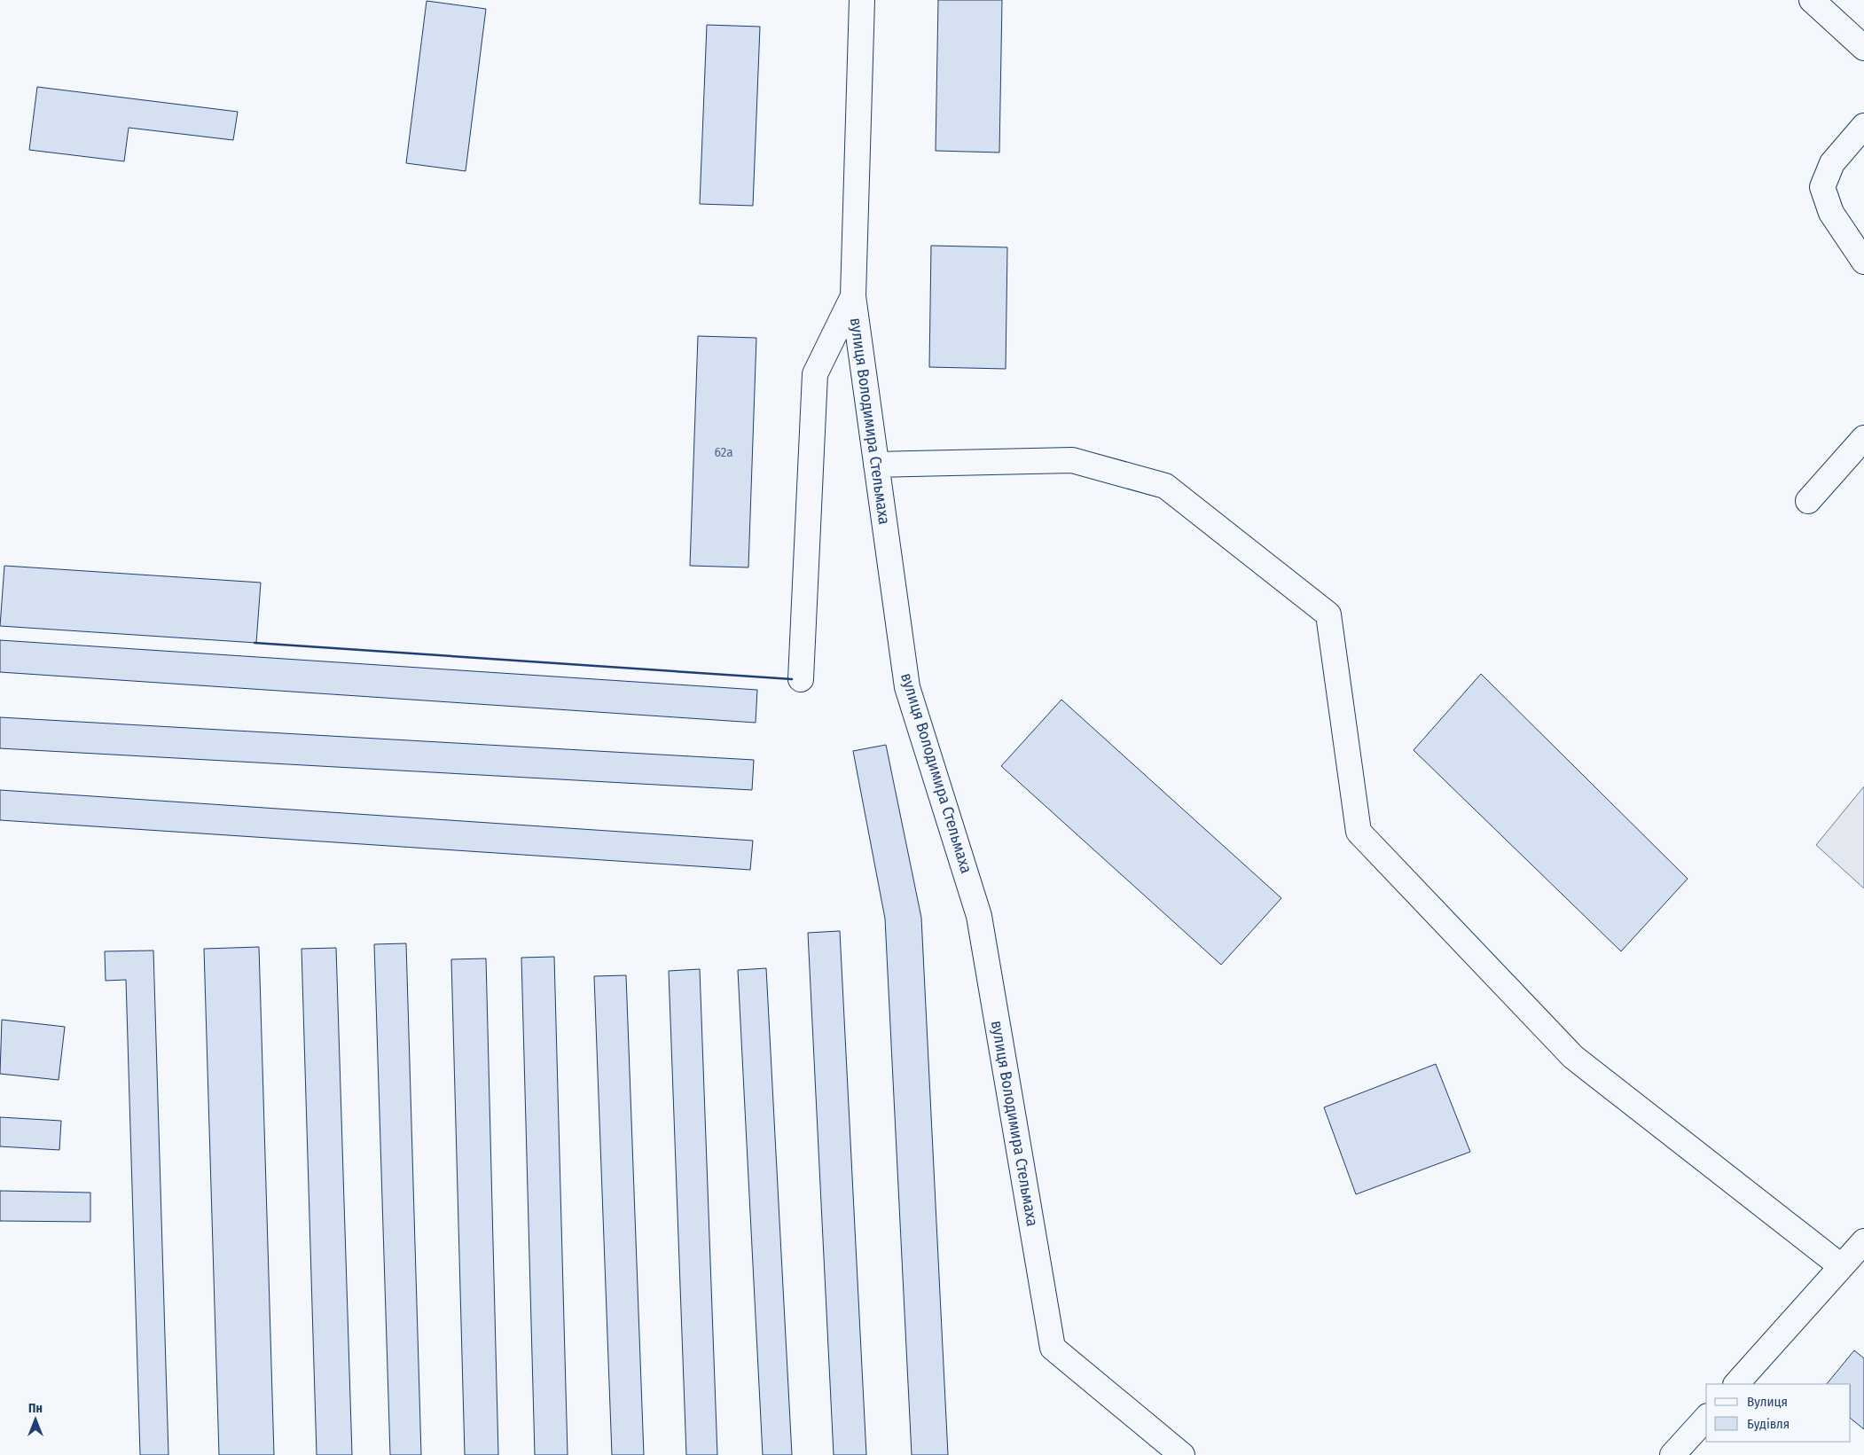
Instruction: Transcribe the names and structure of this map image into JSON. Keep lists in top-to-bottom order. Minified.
{"streets":{"street":["вулиця Володимира Стельмаха"]},"house_numbers":["62а"],"legend":["Вулиця","Будівля"],"north":"top"}
